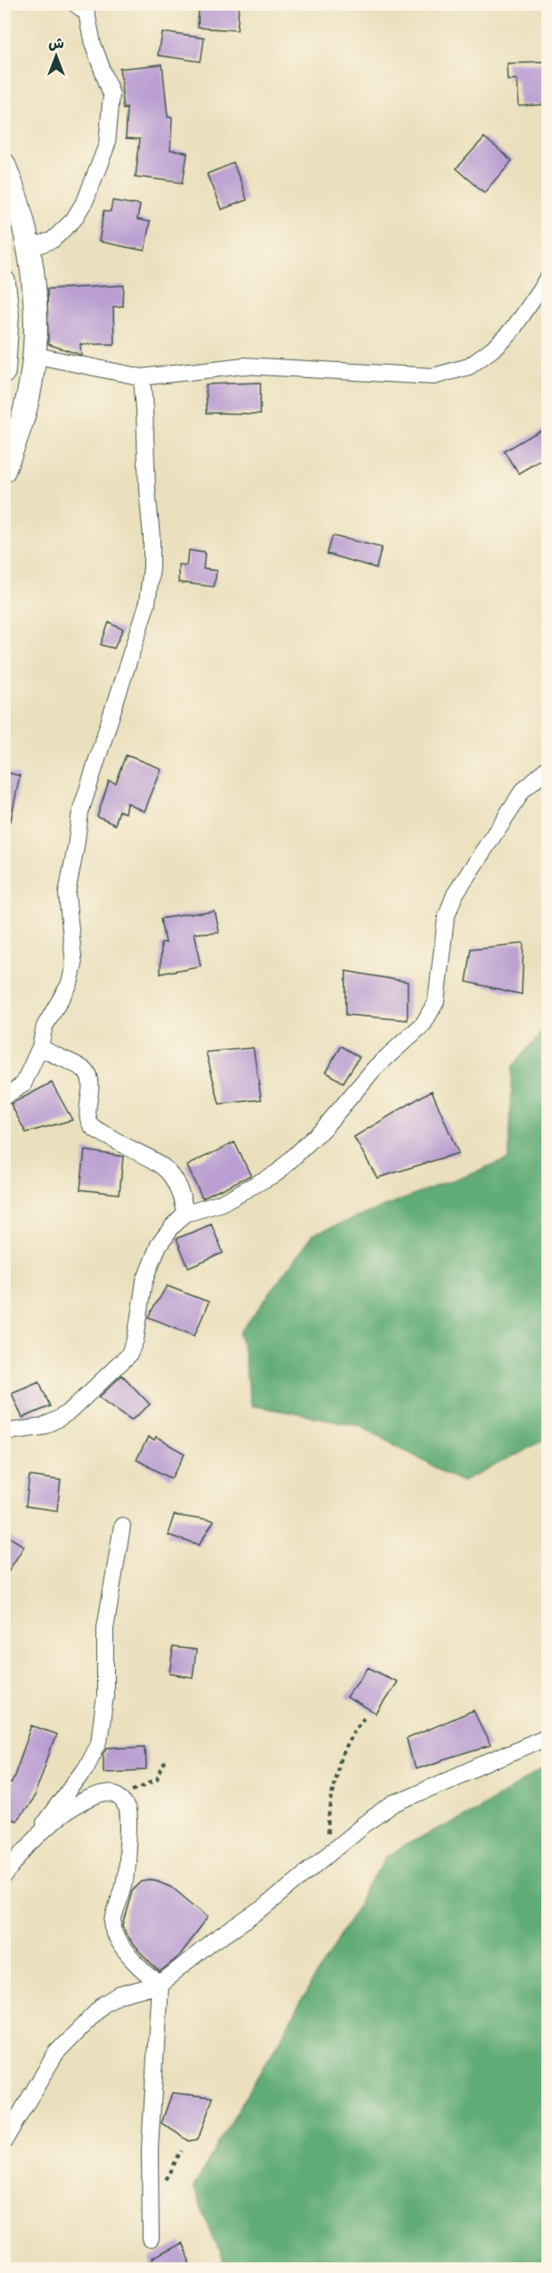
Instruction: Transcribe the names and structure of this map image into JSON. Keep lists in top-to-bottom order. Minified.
{"north":"top"}
